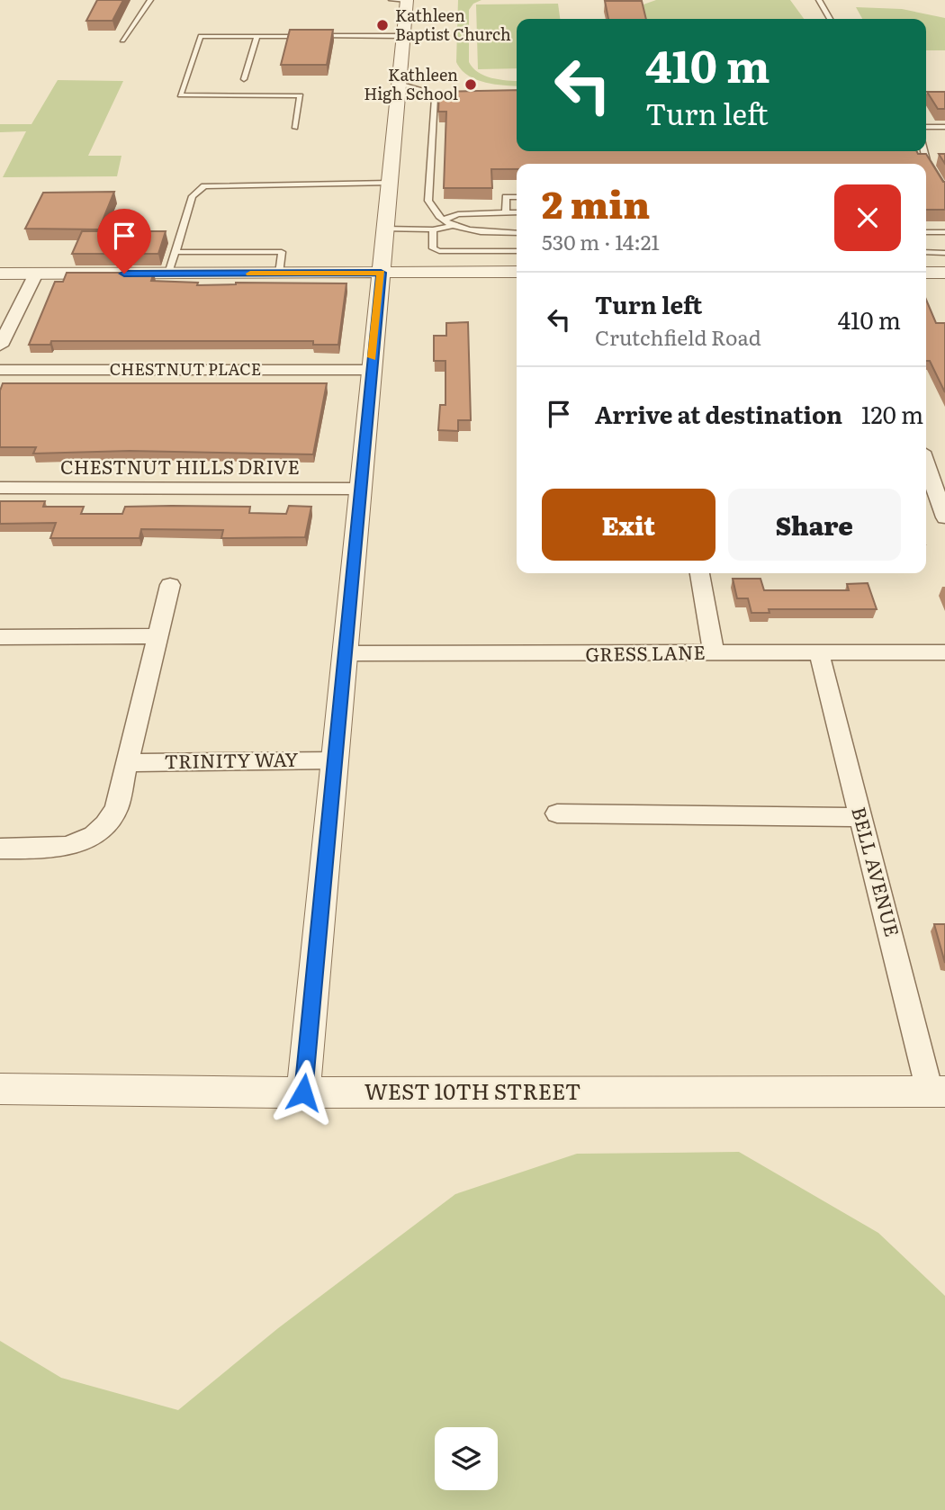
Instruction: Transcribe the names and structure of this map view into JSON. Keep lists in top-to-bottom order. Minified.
{"streets":{"street":["CHESTNUT PLACE","CHESTNUT HILLS DRIVE","GRESS LANE","TRINITY WAY","BELL AVENUE","WEST 10TH STREET"]},"crossings":[["GRESS LANE","BELL AVENUE"],["BELL AVENUE","WEST 10TH STREET"]],"places":["Kathleen Baptist Church","Kathleen High School"],"page":{"turn":["410 m","Turn left"],"heading":["2 min","530 m · 14:21"],"list":[{"name":"Turn left","note":"Crutchfield Road","value":"410 m"},{"name":"Arrive at destination","value":"120 m"}],"buttons":["Exit","Share"]}}
